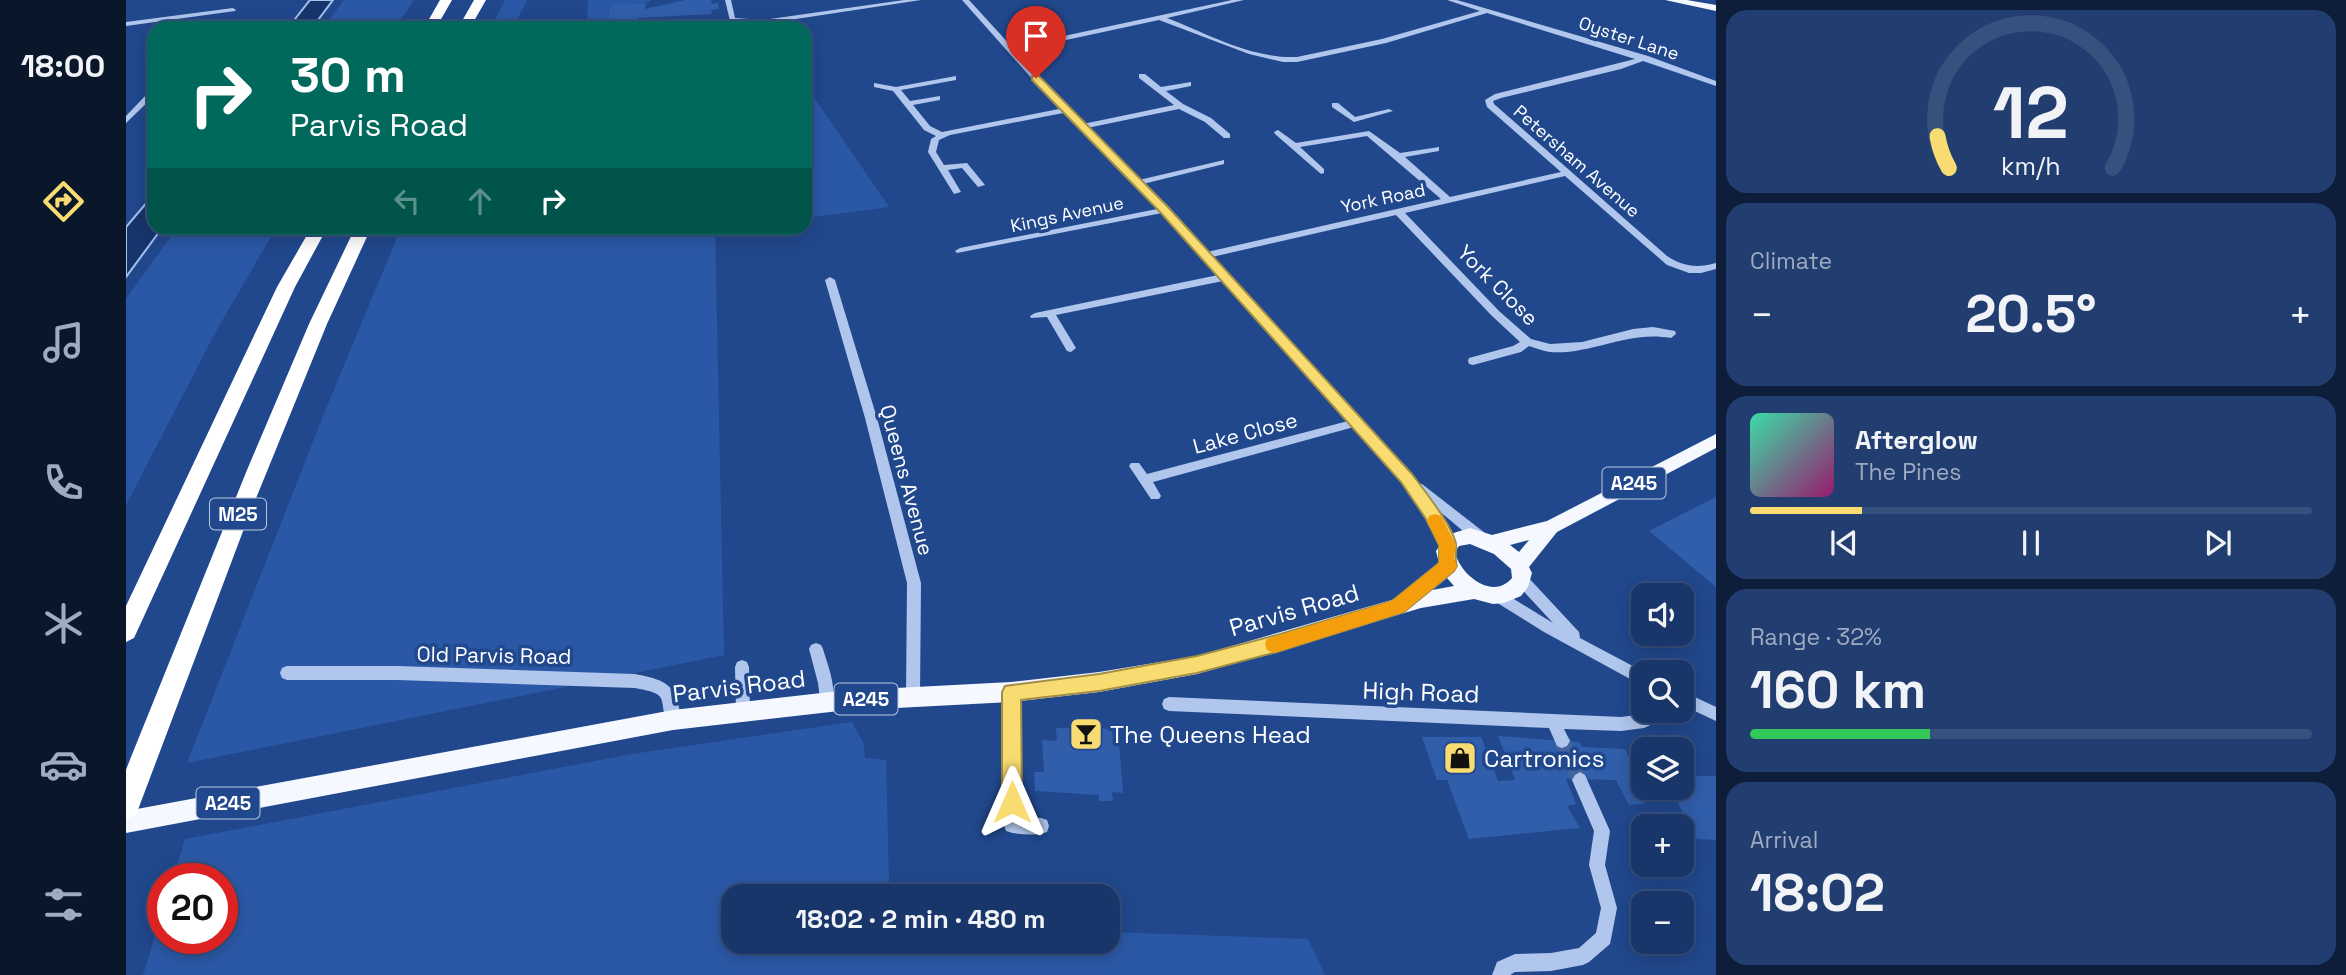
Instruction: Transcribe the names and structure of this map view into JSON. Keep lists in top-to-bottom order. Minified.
{"streets":{"highway":["M25"],"main road":["A245","Parvis Road"],"street":["Oyster Lane","Petersham Avenue","York Road","Kings Avenue","York Close","Lake Close","Queens Avenue","Old Parvis Road","High Road"]},"crossings":[["Oyster Lane","Petersham Avenue"],["Petersham Avenue","York Road"],["York Road","York Close"],["Queens Avenue","Parvis Road"],["A245","Parvis Road"],["Parvis Road","Old Parvis Road"]],"places":{"bar":["The Queens Head"],"shop":["Cartronics"]},"page":{"tabs":"18:00","turn":["30 m","Parvis Road"],"tile":["Climate",["Range · 32%","160 km"],["Arrival","18:02"]],"heat":["−","20.5°","+"],"song":["Afterglow","The Pines"],"map_buttons":["+","−"],"limit":"20","trip":"18:02 · 2 min · 480 m","gauge":["12","km/h"]}}
